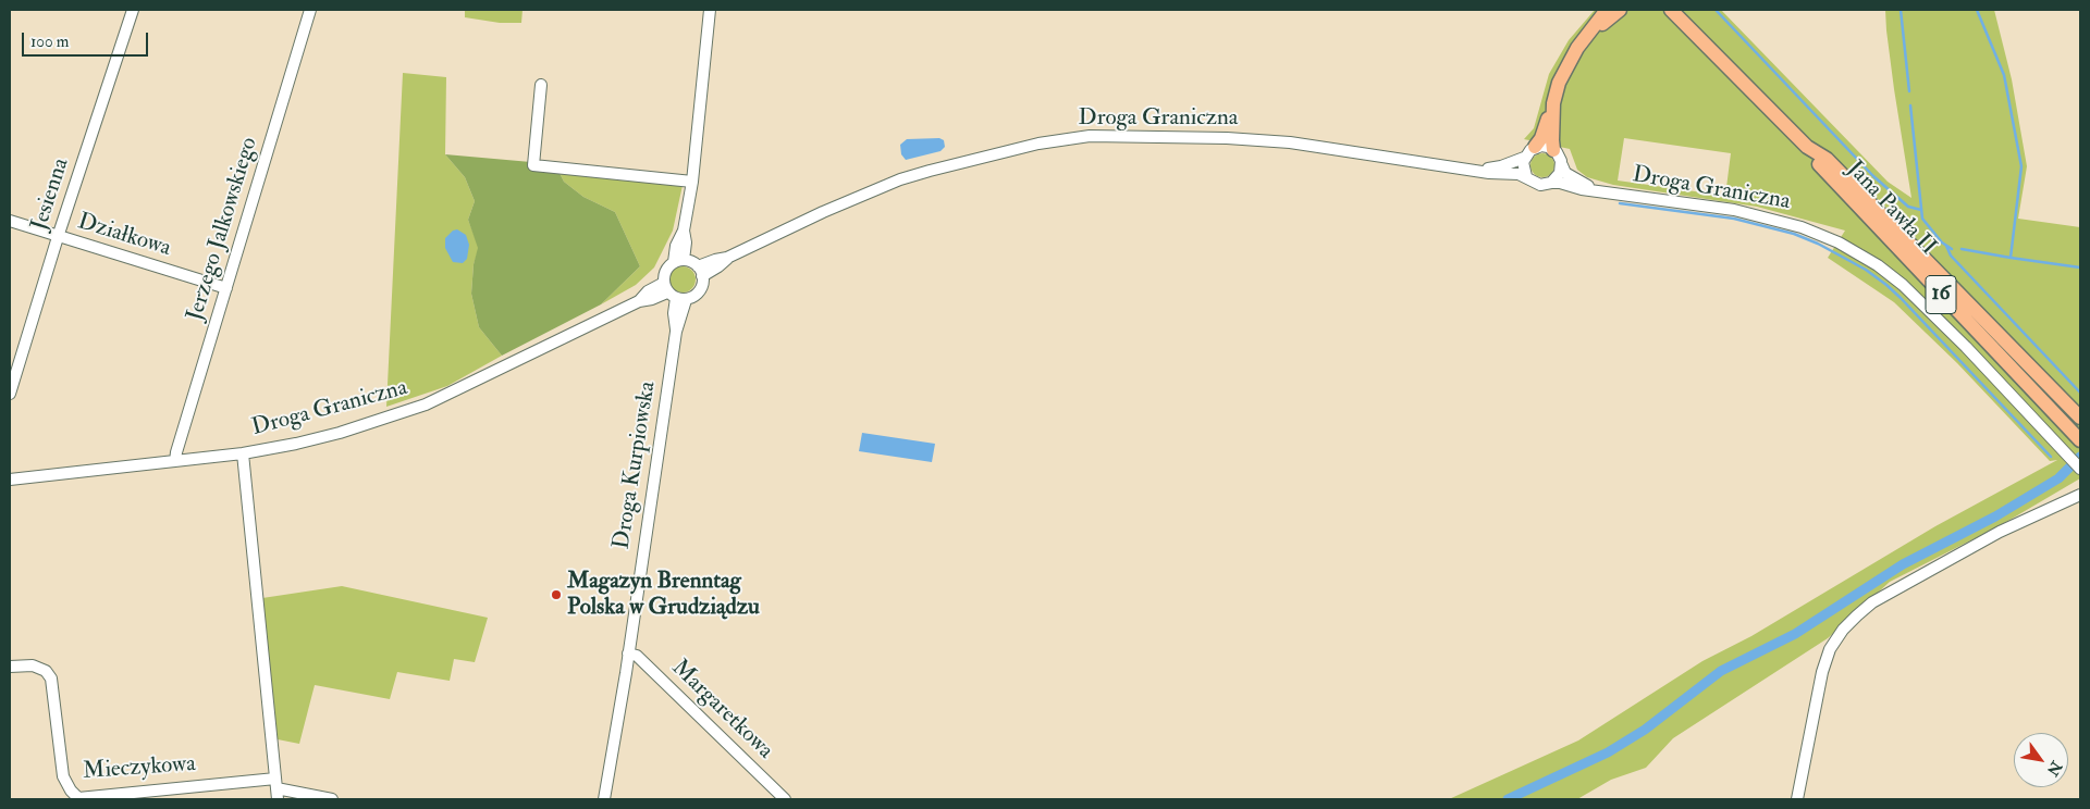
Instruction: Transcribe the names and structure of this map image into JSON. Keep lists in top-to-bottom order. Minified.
{"streets":{"main road":["Jana Pawła II","16"],"street":["Droga Graniczna","Jesienna","Jerzego Jalkowskiego","Działkowa","Droga Kurpiowska","Margaretkowa","Mieczykowa"]},"crossings":[["Droga Graniczna","Jerzego Jalkowskiego"],["Droga Graniczna","Droga Kurpiowska"],["Jesienna","Działkowa"],["Jerzego Jalkowskiego","Działkowa"],["Droga Kurpiowska","Margaretkowa"]],"places":["Magazyn Brenntag Polska w Grudziądzu"],"scale_bar":"100 m","north":"bottom right"}
